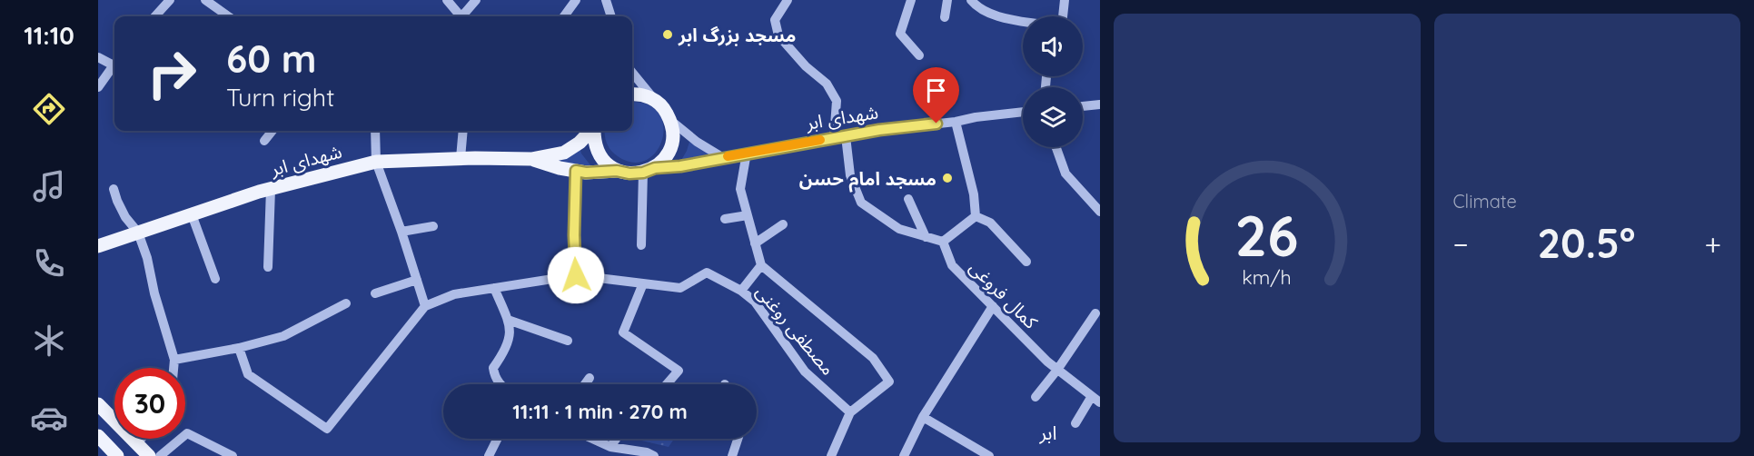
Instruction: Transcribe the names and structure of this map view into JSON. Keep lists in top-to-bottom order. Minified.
{"streets":{"main road":["شهدای ابر"],"street":["کمال فروغی","مصطفی روغنی"]},"districts":["ابر"],"places":["مسجد بزرگ ابر","مسجد امام حسن"],"page":{"tabs":"11:10","tile":"Climate","turn":["60 m","Turn right"],"heat":["−","20.5°","+"],"limit":"30","trip":"11:11 · 1 min · 270 m","gauge":["26","km/h"]}}
